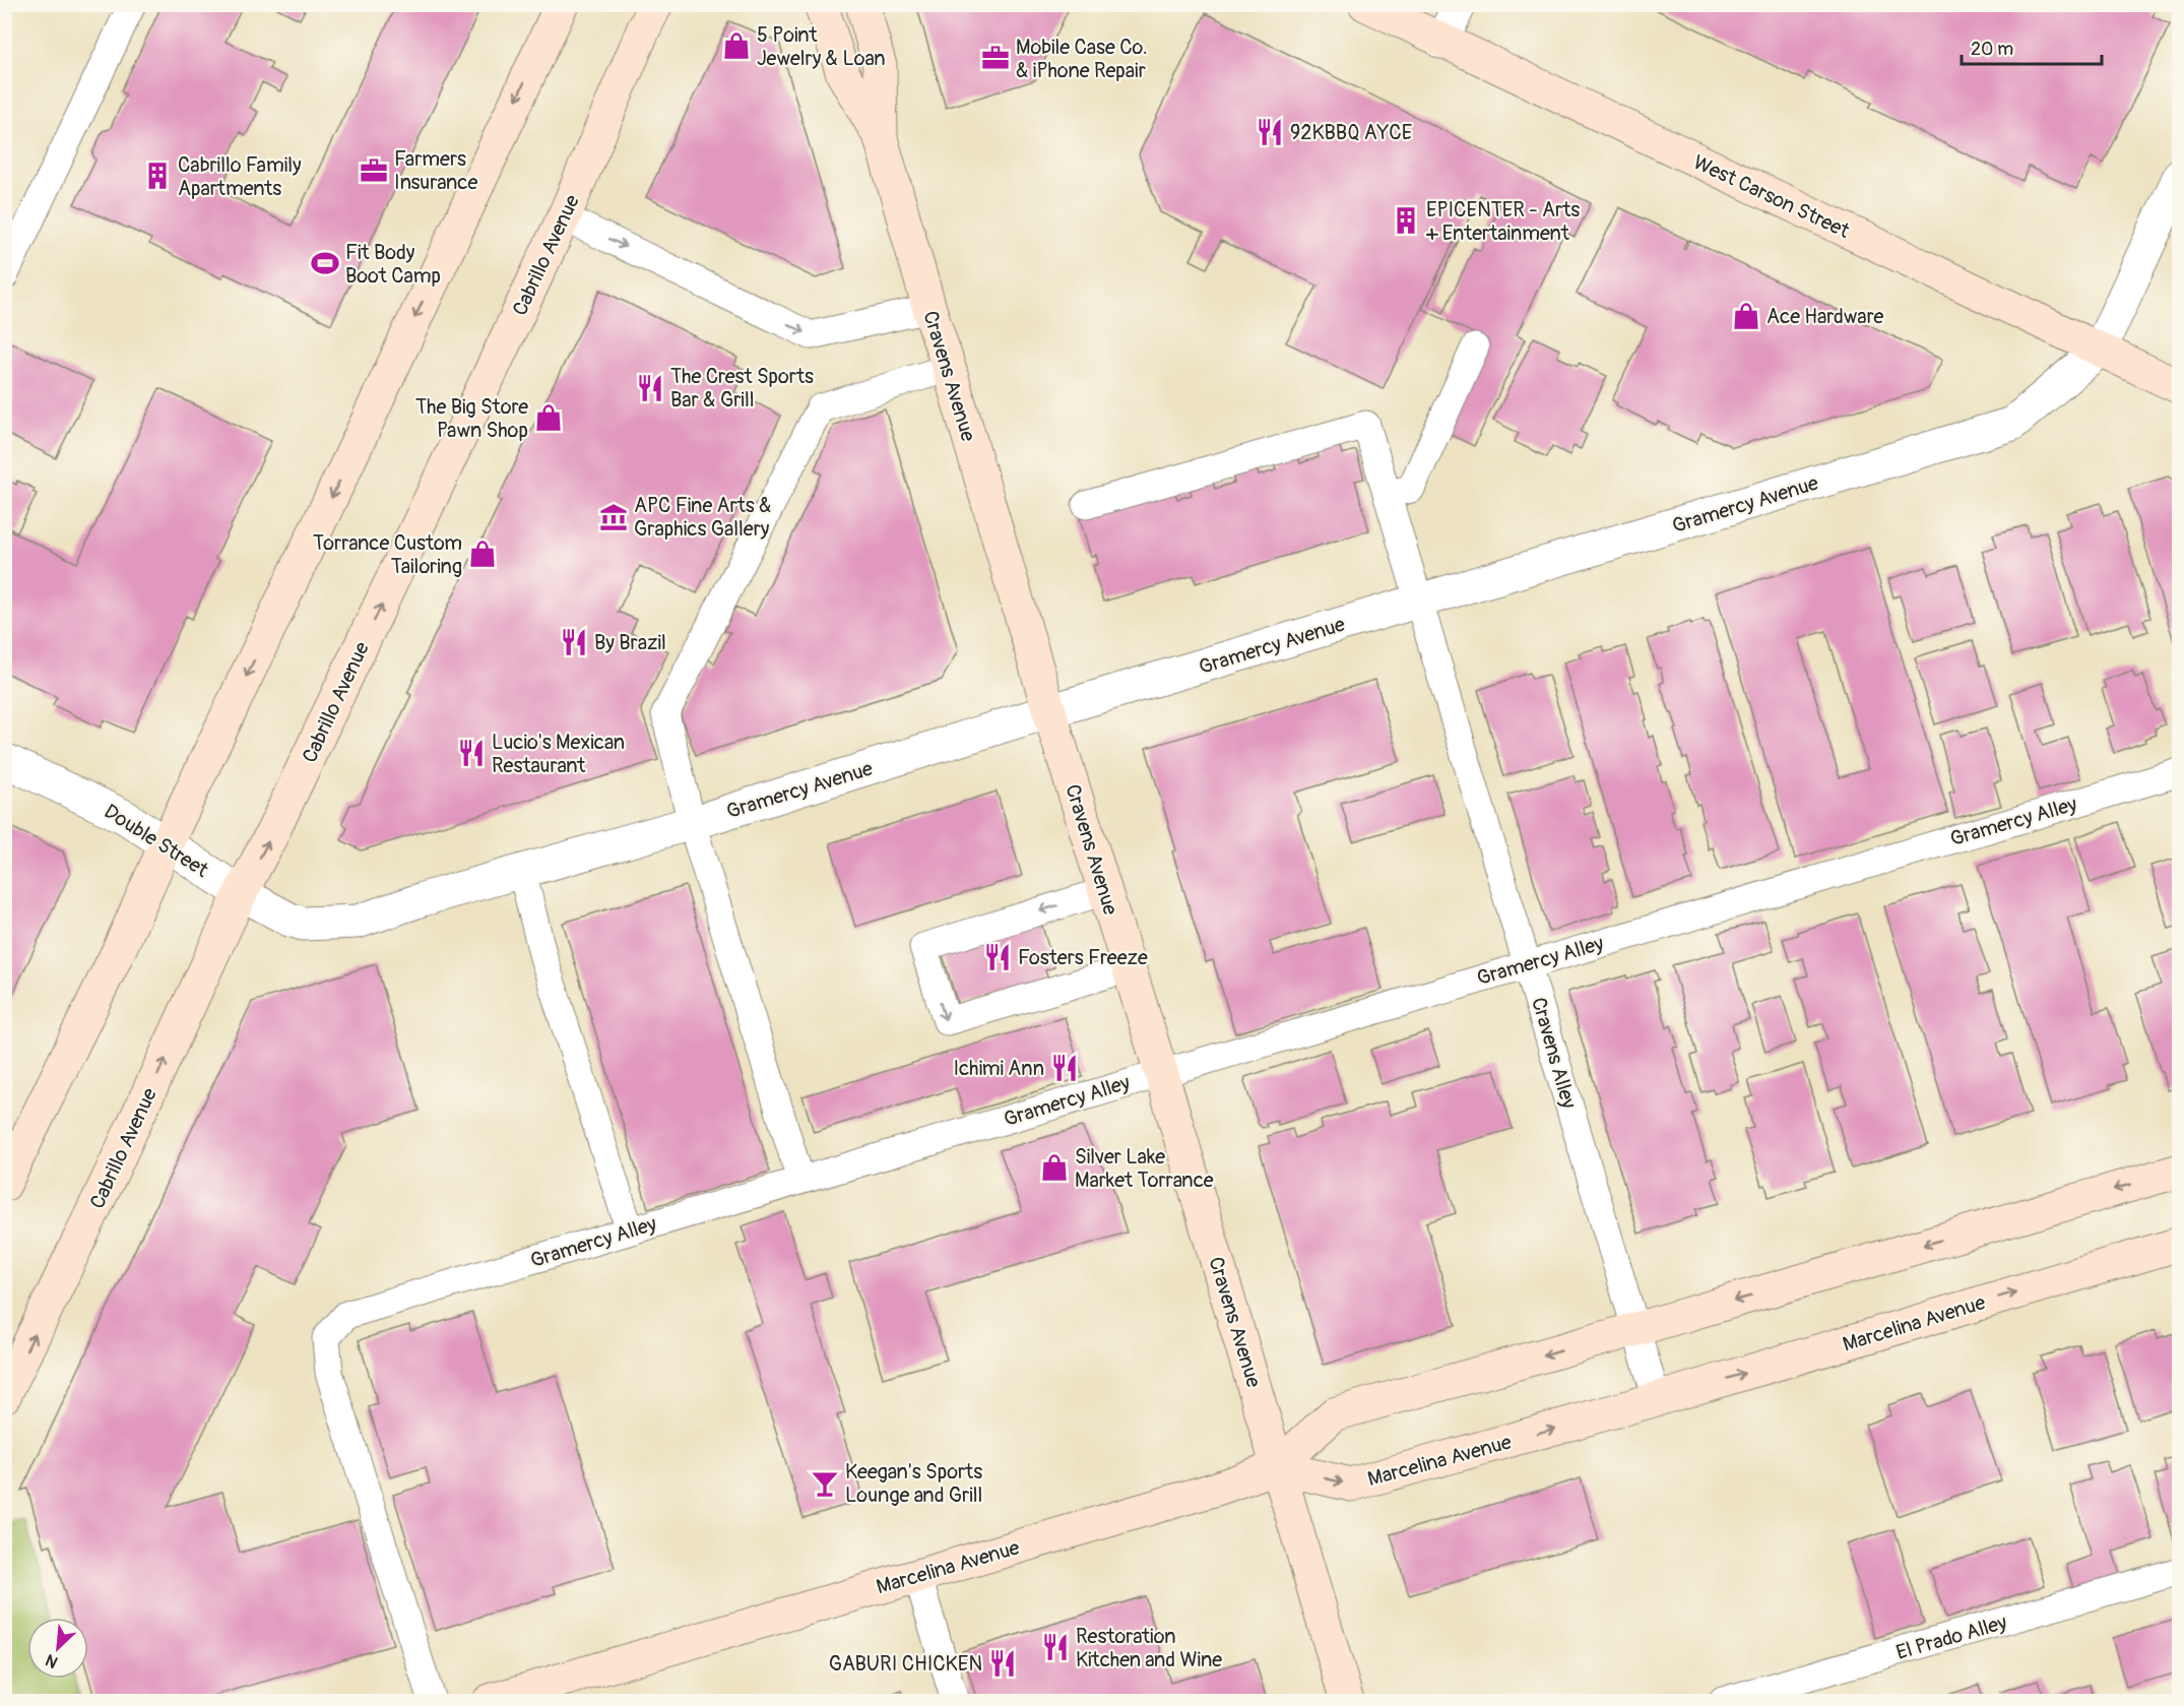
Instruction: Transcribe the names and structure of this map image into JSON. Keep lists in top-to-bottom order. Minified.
{"streets":{"street":["West Carson Street","Cabrillo Avenue","Cravens Avenue","Gramercy Avenue","Double Street","Marcelina Avenue"],"lane":["Gramercy Alley","Cravens Alley","El Prado Alley"]},"crossings":[["West Carson Street","Gramercy Avenue"],["Cabrillo Avenue","Gramercy Avenue"],["Cabrillo Avenue","Double Street"],["Cravens Avenue","Gramercy Avenue"],["Cravens Avenue","Gramercy Alley"],["Cravens Avenue","Marcelina Avenue"],["Gramercy Avenue","Double Street"],["Gramercy Avenue","Cravens Alley"],["Gramercy Alley","Cravens Alley"],["Cravens Alley","Marcelina Avenue"]],"places":{"shop":["5 Point Jewelry & Loan","Ace Hardware","The Big Store Pawn Shop","Torrance Custom Tailoring","Silver Lake Market Torrance"],"office":["Mobile Case Co. & iPhone Repair","Farmers Insurance"],"restaurant":["92KBBQ AYCE","The Crest Sports Bar & Grill","By Brazil","Lucio's Mexican Restaurant","Fosters Freeze","Ichimi Ann","Restoration Kitchen and Wine","GABURI CHICKEN"],"building":["Cabrillo Family Apartments","EPICENTER - Arts + Entertainment"],"sports":["Fit Body Boot Camp"],"museum":["APC Fine Arts & Graphics Gallery"],"bar":["Keegan's Sports Lounge and Grill"]},"scale_bar":"20 m","north":"bottom left"}
